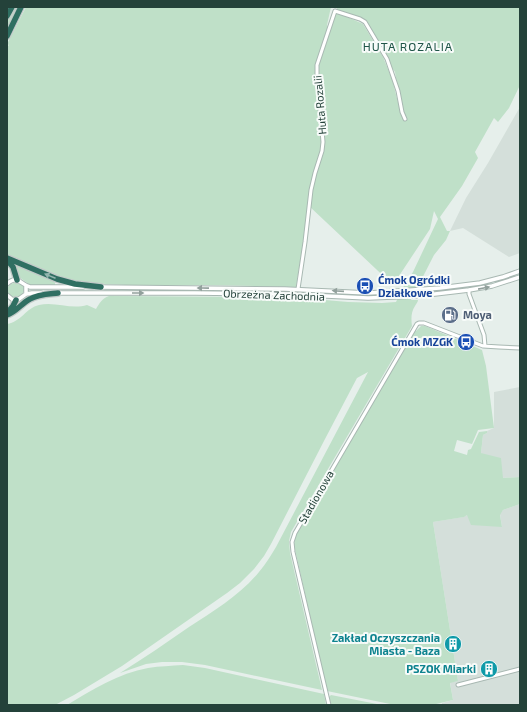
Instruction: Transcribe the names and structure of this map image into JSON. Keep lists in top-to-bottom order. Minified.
{"streets":{"street":["Huta Rozalii","Obrzeżna Zachodnia","Stadionowa"]},"crossings":[["Huta Rozalii","Obrzeżna Zachodnia"]],"districts":["HUTA ROZALIA"],"places":{"bus stop":["Ćmok Ogródki Działkowe","Ćmok MZGK"],"fuel station":["Moya"],"building":["Zakład Oczyszczania Miasta - Baza","PSZOK Miarki"]}}
